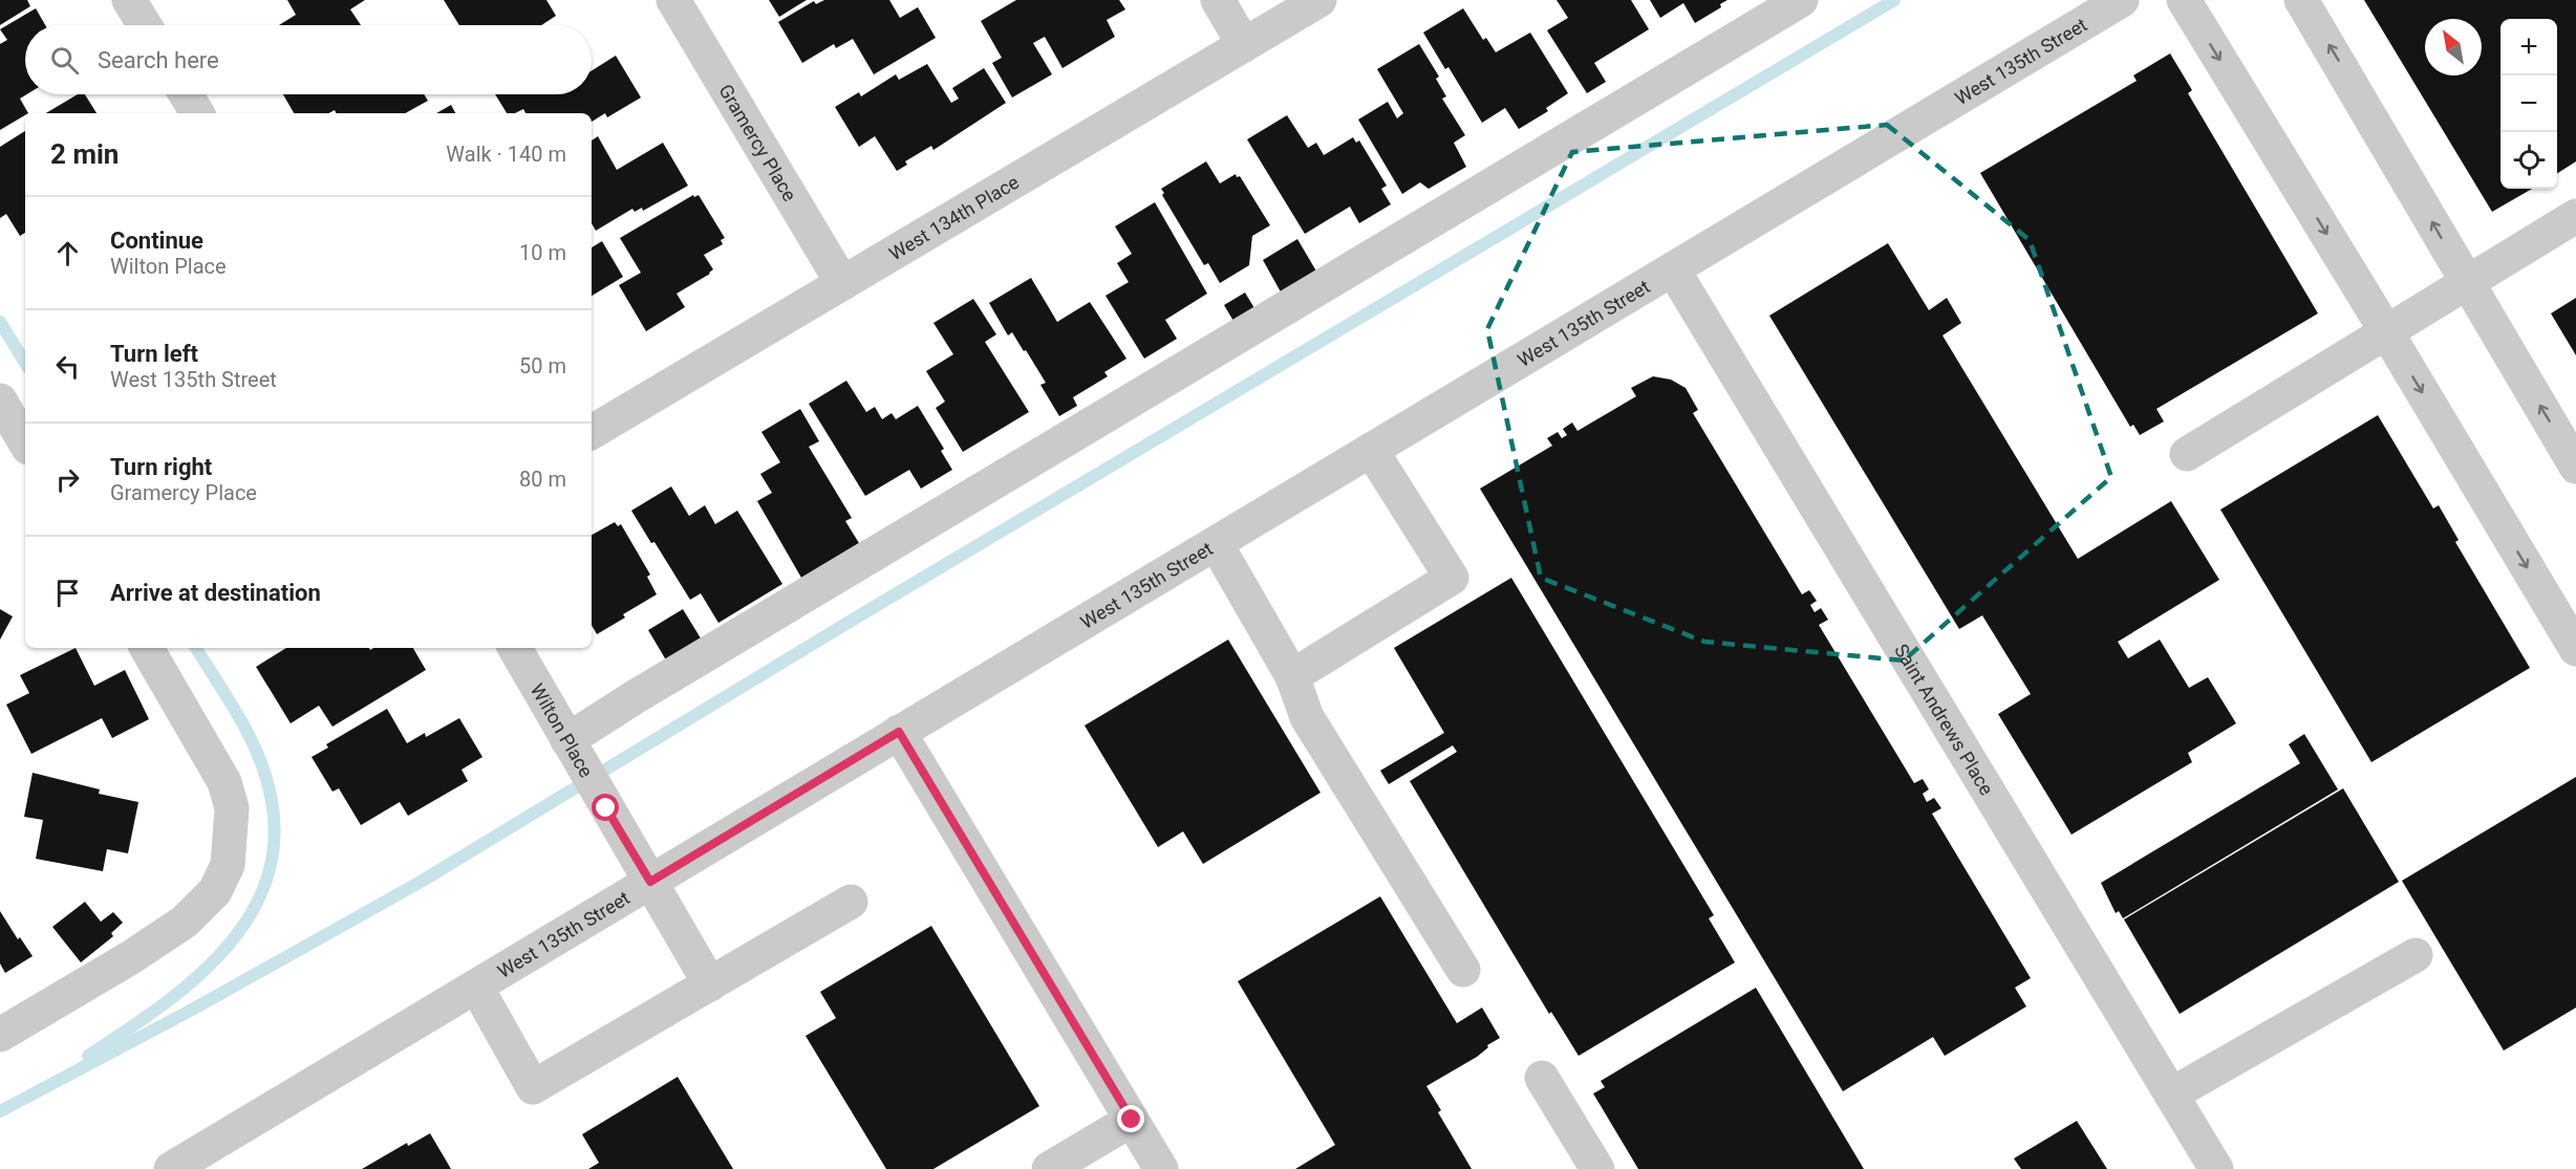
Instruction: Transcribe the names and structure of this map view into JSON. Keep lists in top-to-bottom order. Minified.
{"streets":{"street":["West 135th Street","Gramercy Place","West 134th Place","Saint Andrews Place","Wilton Place"]},"crossings":[["West 135th Street","Saint Andrews Place"],["West 135th Street","Wilton Place"],["Gramercy Place","West 134th Place"]],"north":"top left","page":{"map_buttons":["+","−"],"search":"Search here","heading":["2 min","Walk · 140 m"],"list":[["Continue","Wilton Place","10 m"],["Turn left","West 135th Street","50 m"],["Turn right","Gramercy Place","80 m"],"Arrive at destination"]}}
